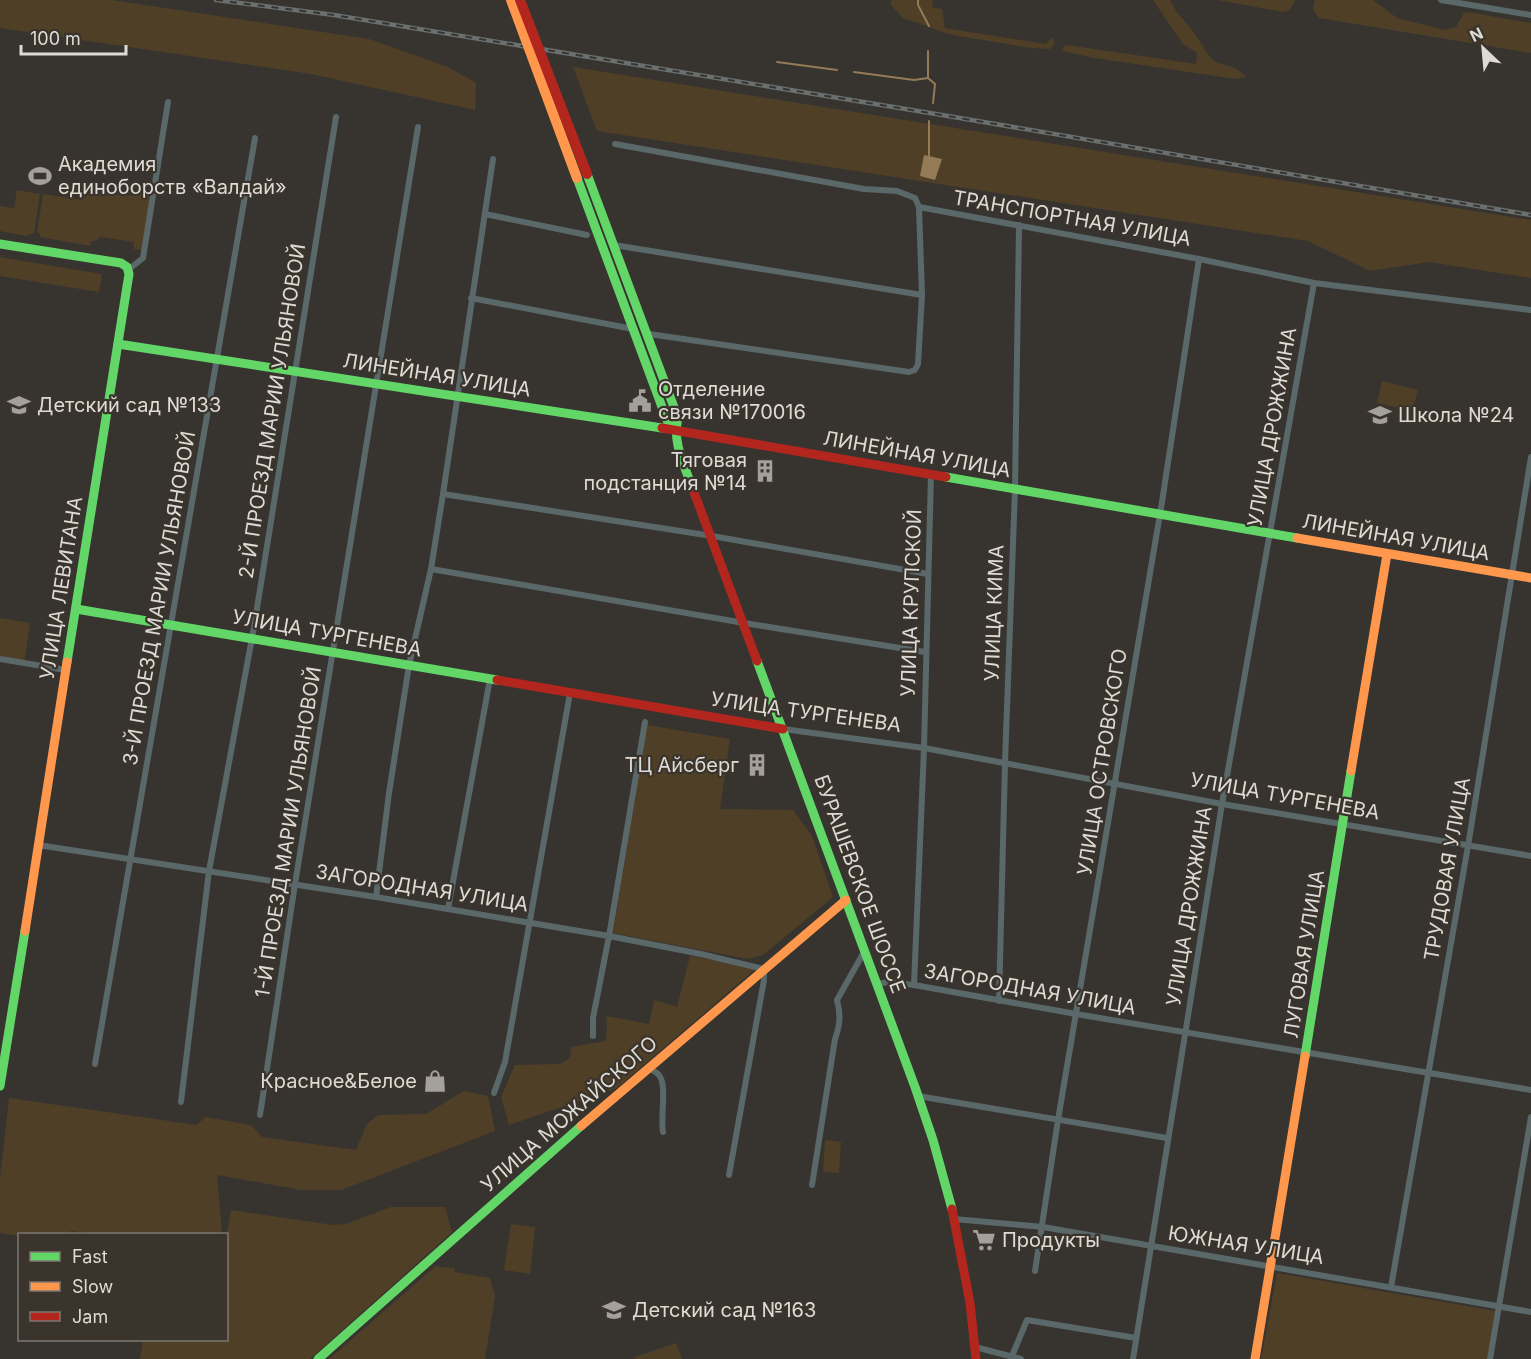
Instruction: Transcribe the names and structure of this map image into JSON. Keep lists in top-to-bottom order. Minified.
{"streets":{"main road":["ЛИНЕЙНАЯ УЛИЦА","УЛИЦА ЛЕВИТАНА","УЛИЦА ТУРГЕНЕВА","БУРАШЕВСКОЕ ШОССЕ","ЛУГОВАЯ УЛИЦА","УЛИЦА МОЖАЙСКОГО"],"street":["ТРАНСПОРТНАЯ УЛИЦА","2-Й ПРОЕЗД МАРИИ УЛЬЯНОВОЙ","УЛИЦА ДРОЖЖИНА","3-Й ПРОЕЗД МАРИИ УЛЬЯНОВОЙ","УЛИЦА КРУПСКОЙ","УЛИЦА КИМА","УЛИЦА ОСТРОВСКОГО","1-Й ПРОЕЗД МАРИИ УЛЬЯНОВОЙ","ТРУДОВАЯ УЛИЦА","ЗАГОРОДНАЯ УЛИЦА","ЮЖНАЯ УЛИЦА"]},"crossings":[["ТРАНСПОРТНАЯ УЛИЦА","УЛИЦА ДРОЖЖИНА"],["ТРАНСПОРТНАЯ УЛИЦА","УЛИЦА КИМА"],["ТРАНСПОРТНАЯ УЛИЦА","УЛИЦА ОСТРОВСКОГО"],["ЛИНЕЙНАЯ УЛИЦА","2-Й ПРОЕЗД МАРИИ УЛЬЯНОВОЙ"],["ЛИНЕЙНАЯ УЛИЦА","УЛИЦА ДРОЖЖИНА"],["ЛИНЕЙНАЯ УЛИЦА","УЛИЦА ЛЕВИТАНА"],["ЛИНЕЙНАЯ УЛИЦА","3-Й ПРОЕЗД МАРИИ УЛЬЯНОВОЙ"],["ЛИНЕЙНАЯ УЛИЦА","УЛИЦА КРУПСКОЙ"],["ЛИНЕЙНАЯ УЛИЦА","УЛИЦА КИМА"],["ЛИНЕЙНАЯ УЛИЦА","УЛИЦА ОСТРОВСКОГО"],["ЛИНЕЙНАЯ УЛИЦА","1-Й ПРОЕЗД МАРИИ УЛЬЯНОВОЙ"],["ЛИНЕЙНАЯ УЛИЦА","ТРУДОВАЯ УЛИЦА"],["ЛИНЕЙНАЯ УЛИЦА","БУРАШЕВСКОЕ ШОССЕ"],["ЛИНЕЙНАЯ УЛИЦА","ЛУГОВАЯ УЛИЦА"],["2-Й ПРОЕЗД МАРИИ УЛЬЯНОВОЙ","УЛИЦА ТУРГЕНЕВА"],["2-Й ПРОЕЗД МАРИИ УЛЬЯНОВОЙ","ЗАГОРОДНАЯ УЛИЦА"],["УЛИЦА ДРОЖЖИНА","УЛИЦА ТУРГЕНЕВА"],["УЛИЦА ДРОЖЖИНА","ЗАГОРОДНАЯ УЛИЦА"],["УЛИЦА ДРОЖЖИНА","ЮЖНАЯ УЛИЦА"],["УЛИЦА ЛЕВИТАНА","УЛИЦА ТУРГЕНЕВА"],["УЛИЦА ЛЕВИТАНА","ЗАГОРОДНАЯ УЛИЦА"],["3-Й ПРОЕЗД МАРИИ УЛЬЯНОВОЙ","УЛИЦА ТУРГЕНЕВА"],["3-Й ПРОЕЗД МАРИИ УЛЬЯНОВОЙ","ЗАГОРОДНАЯ УЛИЦА"],["УЛИЦА КРУПСКОЙ","УЛИЦА ТУРГЕНЕВА"],["УЛИЦА КРУПСКОЙ","ЗАГОРОДНАЯ УЛИЦА"],["УЛИЦА КИМА","УЛИЦА ТУРГЕНЕВА"],["УЛИЦА КИМА","ЗАГОРОДНАЯ УЛИЦА"],["УЛИЦА ТУРГЕНЕВА","УЛИЦА ОСТРОВСКОГО"],["УЛИЦА ТУРГЕНЕВА","1-Й ПРОЕЗД МАРИИ УЛЬЯНОВОЙ"],["УЛИЦА ТУРГЕНЕВА","ТРУДОВАЯ УЛИЦА"],["УЛИЦА ТУРГЕНЕВА","БУРАШЕВСКОЕ ШОССЕ"],["УЛИЦА ТУРГЕНЕВА","ЛУГОВАЯ УЛИЦА"],["УЛИЦА ОСТРОВСКОГО","ЗАГОРОДНАЯ УЛИЦА"],["УЛИЦА ОСТРОВСКОГО","ЮЖНАЯ УЛИЦА"],["1-Й ПРОЕЗД МАРИИ УЛЬЯНОВОЙ","ЗАГОРОДНАЯ УЛИЦА"],["ТРУДОВАЯ УЛИЦА","ЗАГОРОДНАЯ УЛИЦА"],["ТРУДОВАЯ УЛИЦА","ЮЖНАЯ УЛИЦА"],["БУРАШЕВСКОЕ ШОССЕ","ЗАГОРОДНАЯ УЛИЦА"],["БУРАШЕВСКОЕ ШОССЕ","УЛИЦА МОЖАЙСКОГО"],["БУРАШЕВСКОЕ ШОССЕ","ЮЖНАЯ УЛИЦА"],["ЗАГОРОДНАЯ УЛИЦА","ЛУГОВАЯ УЛИЦА"],["ЗАГОРОДНАЯ УЛИЦА","УЛИЦА МОЖАЙСКОГО"],["ЛУГОВАЯ УЛИЦА","ЮЖНАЯ УЛИЦА"]],"places":{"sports":["Академия единоборств «Валдай»"],"public building":["Отделение связи №170016"],"school or university":["Детский сад №133","Школа №24","Детский сад №163"],"building":["Тяговая подстанция №14","ТЦ Айсберг"],"shop":["Красное&Белое"],"supermarket":["Продукты"]},"legend":["Fast","Slow","Jam"],"scale_bar":"100 m","north":"top left"}
